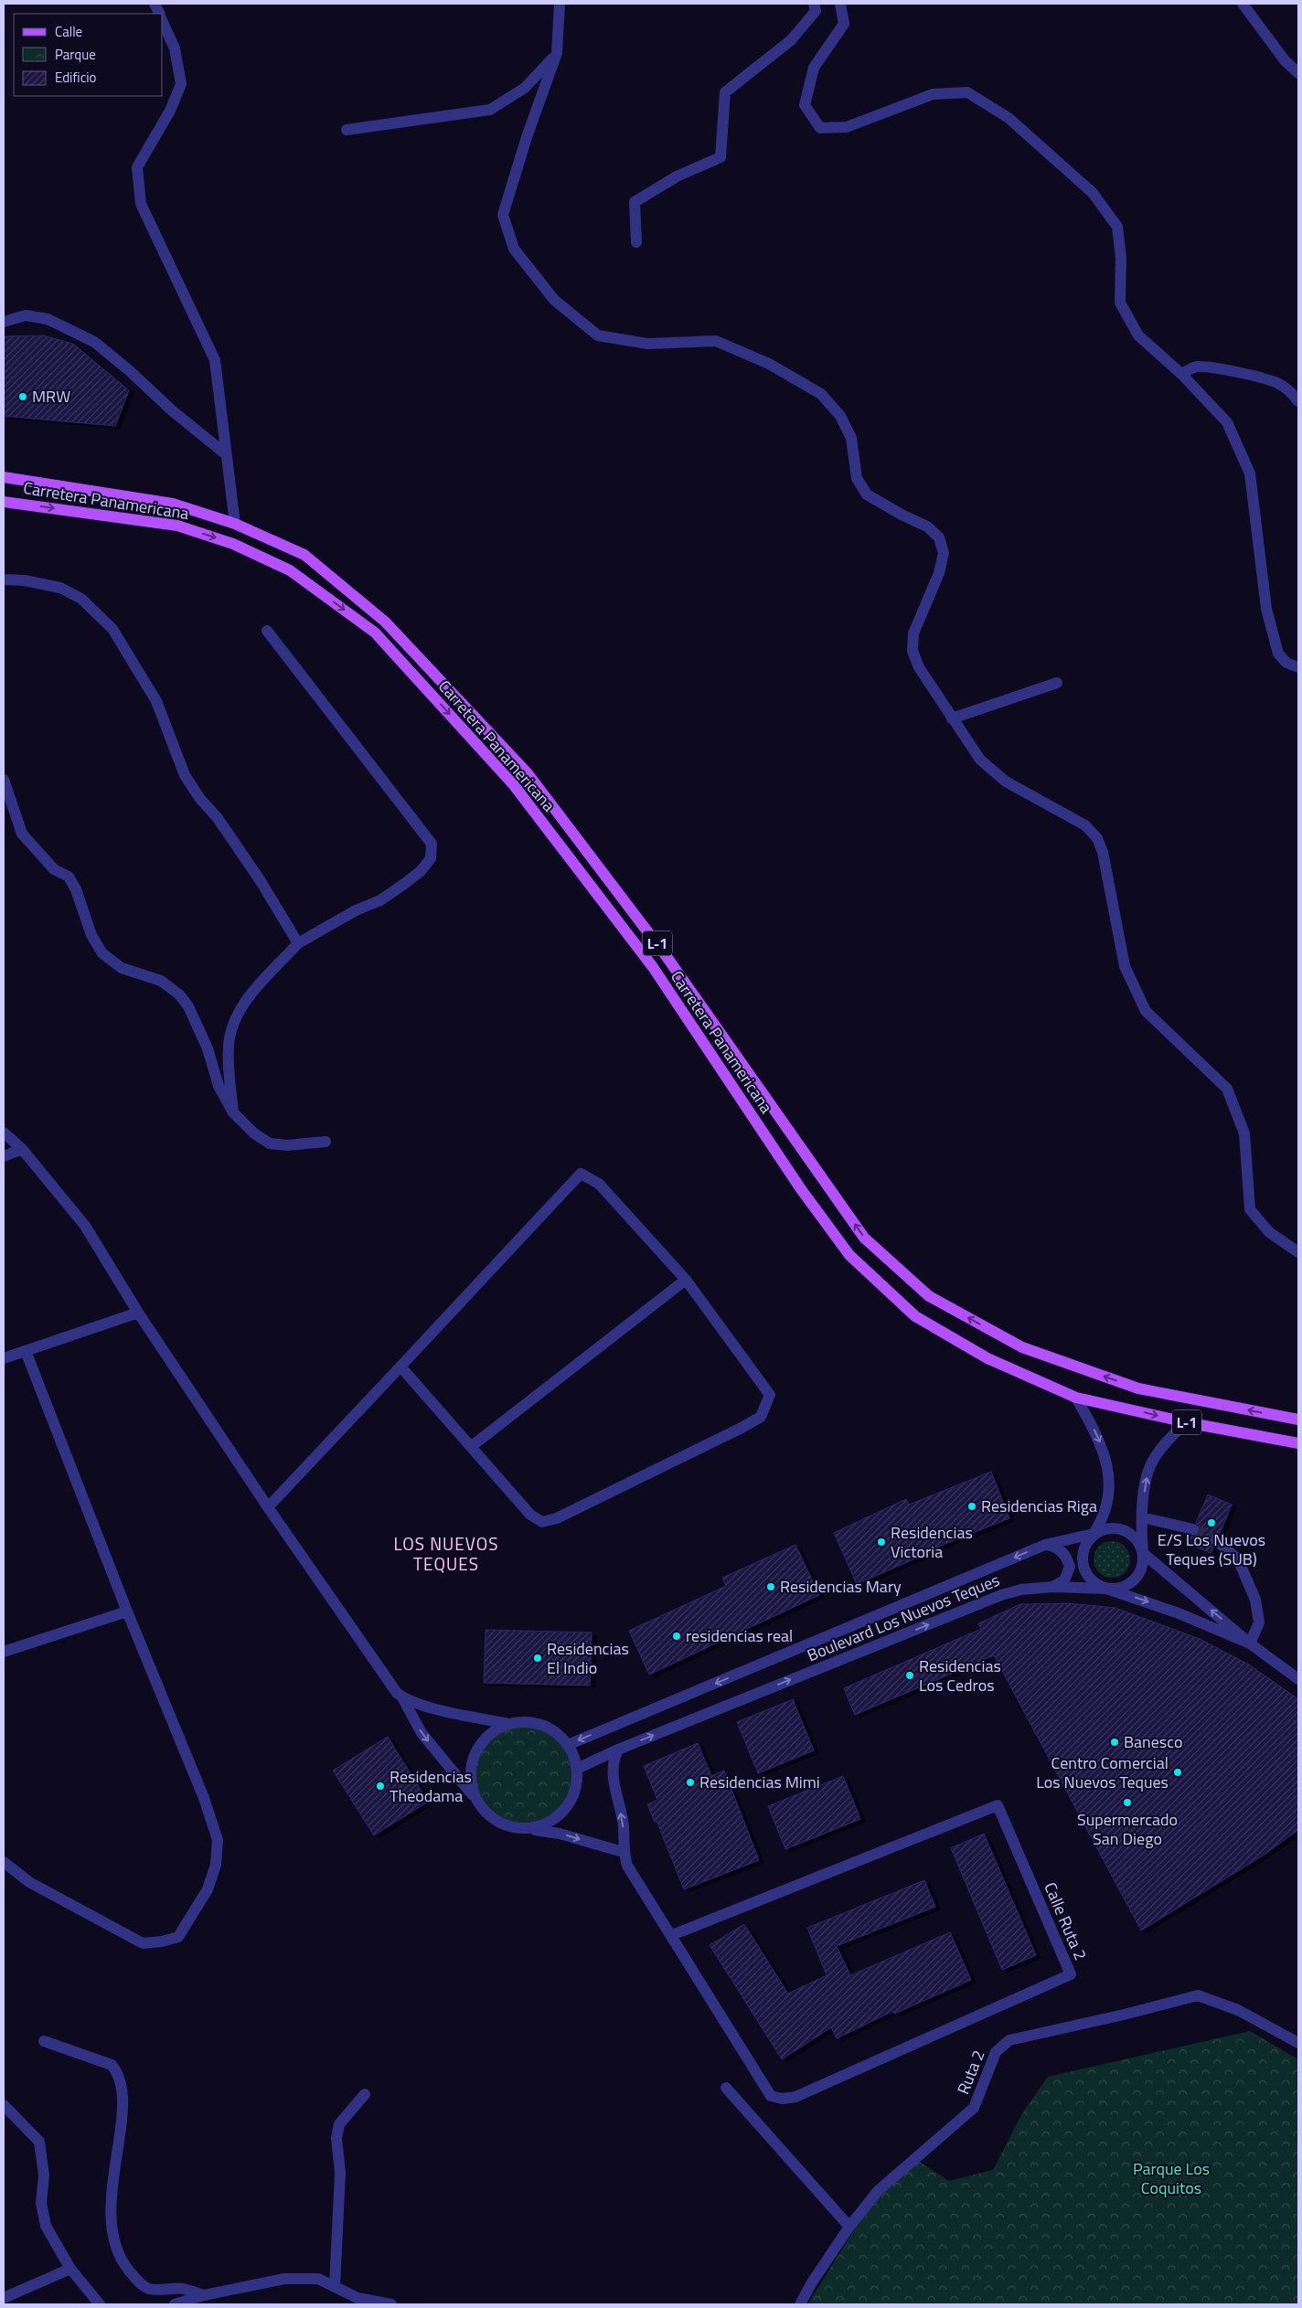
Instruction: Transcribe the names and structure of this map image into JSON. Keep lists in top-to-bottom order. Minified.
{"streets":{"main road":["Carretera Panamericana","L-1"],"street":["Boulevard Los Nuevos Teques","Calle Ruta 2","Ruta 2"]},"districts":["LOS NUEVOS TEQUES"],"parks":["Parque Los Coquitos"],"places":["MRW","Residencias Riga","E/S Los Nuevos Teques (SUB)","Residencias Victoria","Residencias Mary","residencias real","Residencias El Indio","Residencias Los Cedros","Banesco","Centro Comercial Los Nuevos Teques","Residencias Mimi","Residencias Theodama","Supermercado San Diego"],"legend":["Calle","Parque","Edificio"]}
